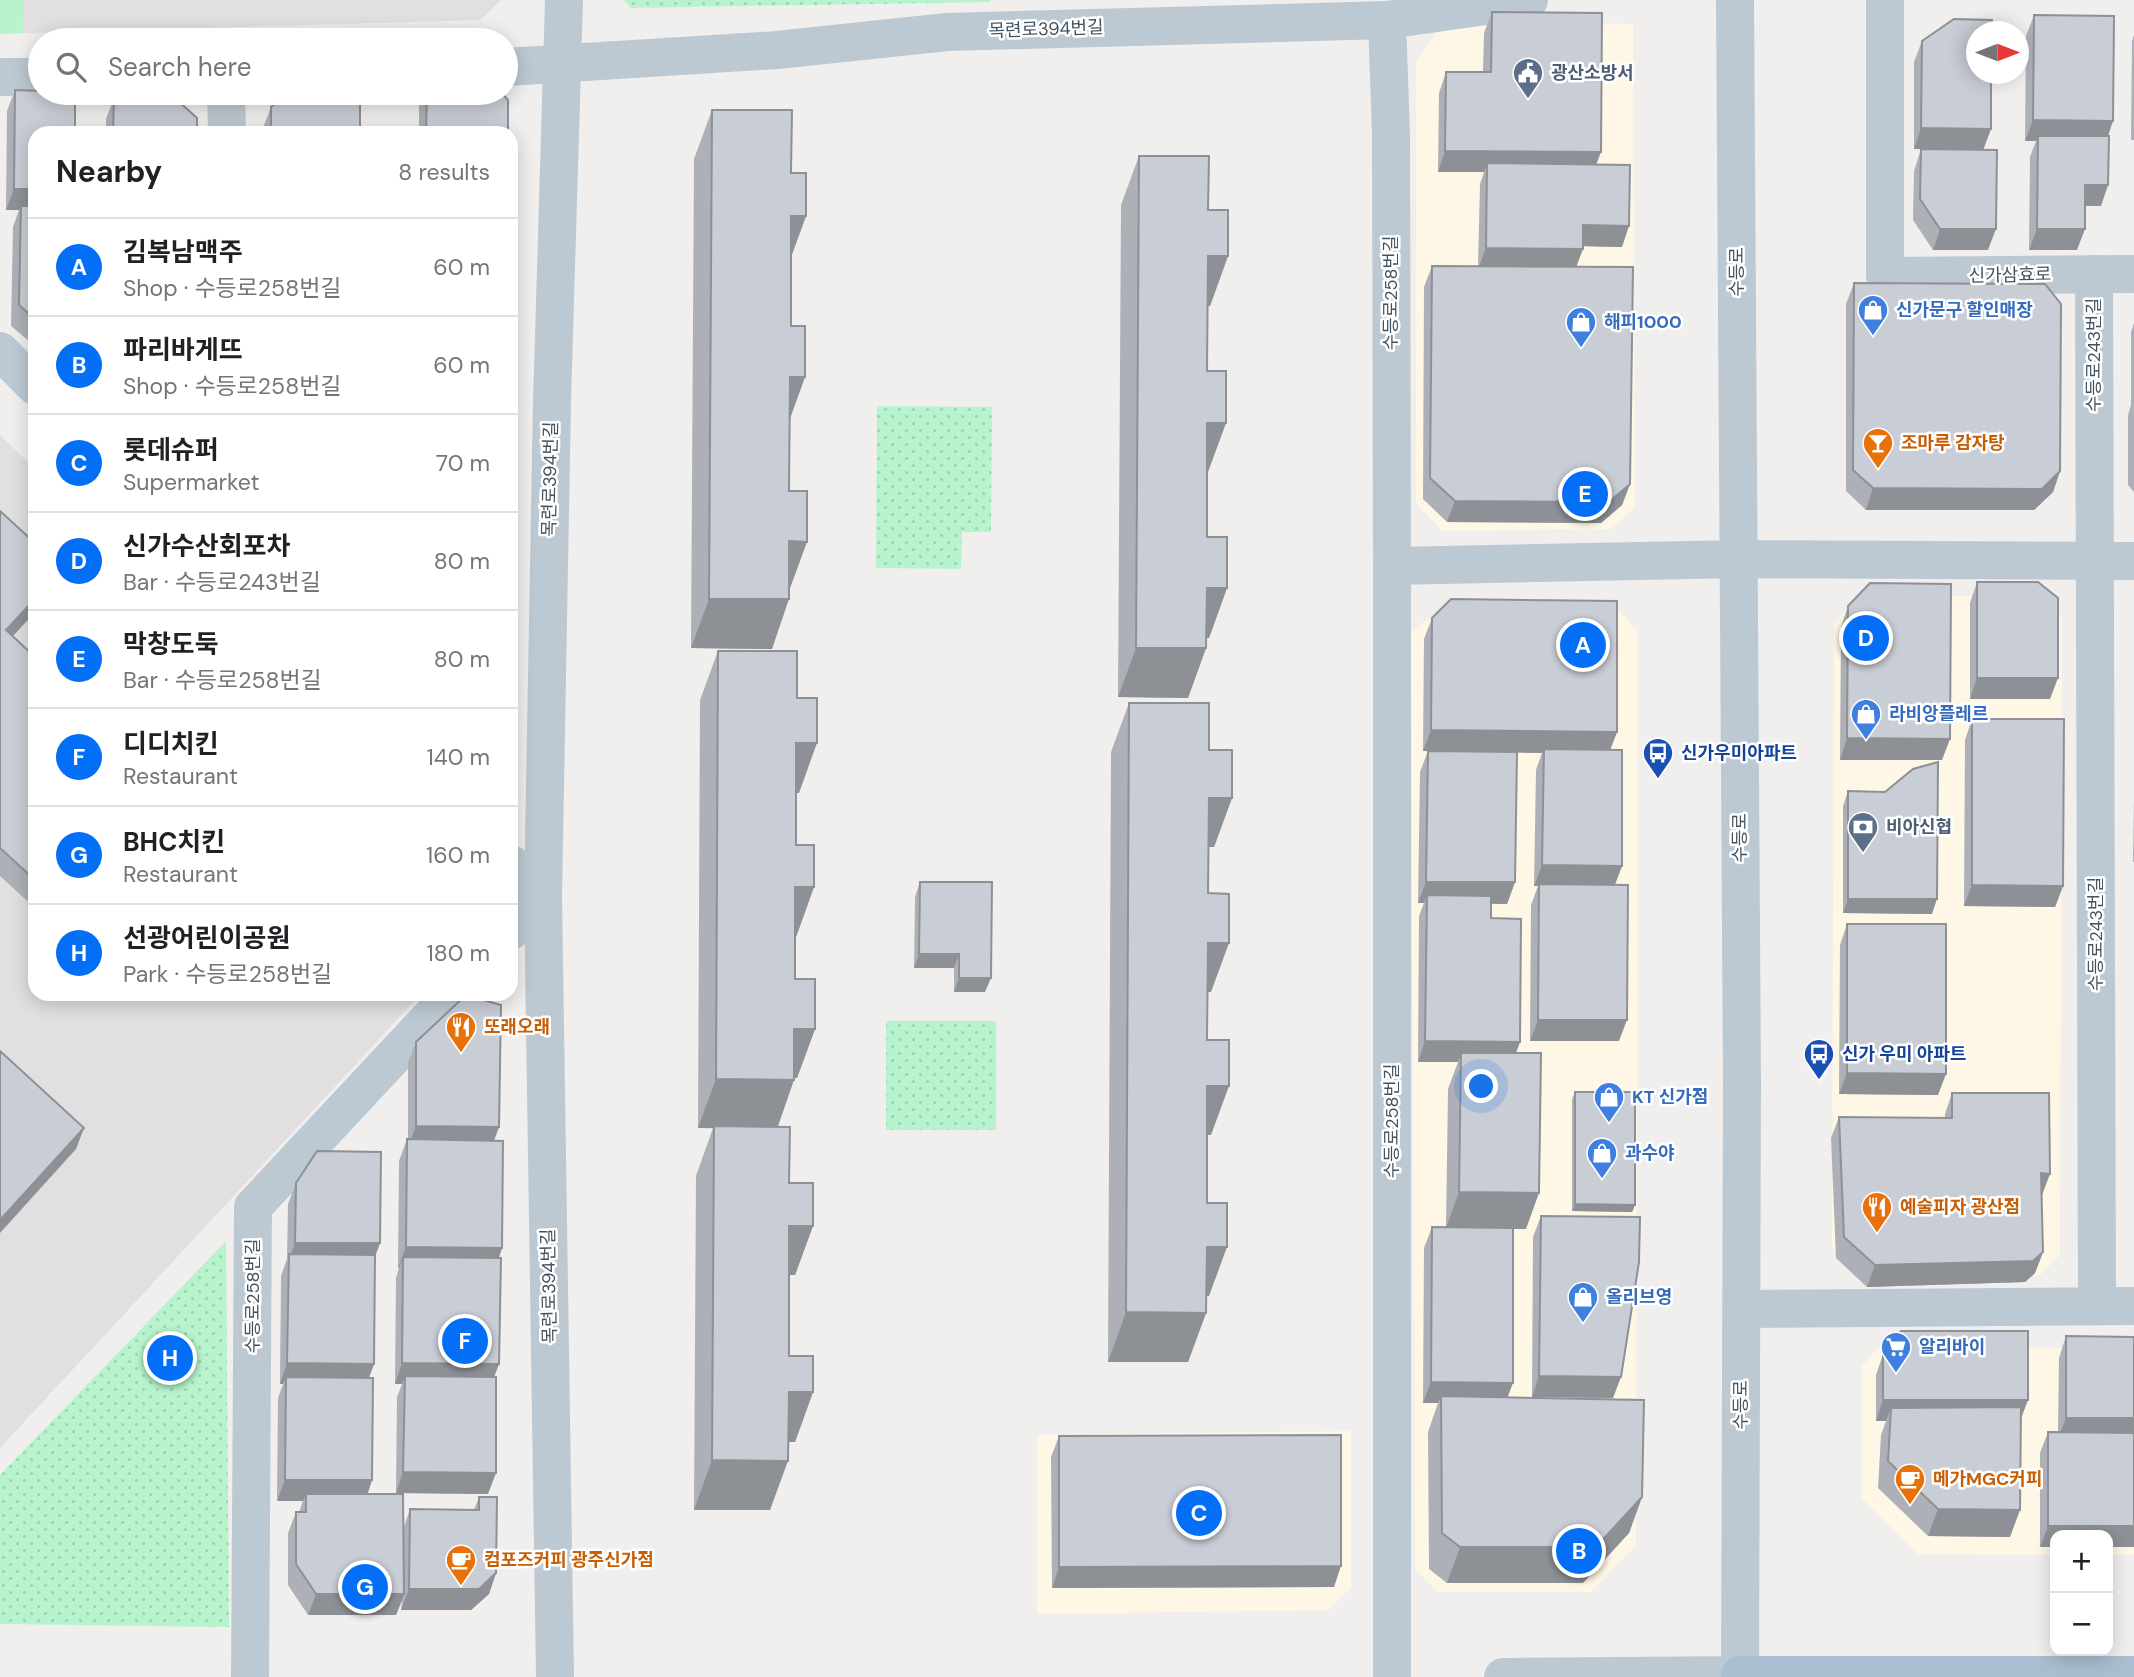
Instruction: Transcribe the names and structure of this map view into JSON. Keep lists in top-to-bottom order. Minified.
{"streets":{"street":["목련로394번길","수등로","신가삼효로","수등로258번길","수등로243번길"]},"crossings":[["목련로394번길","수등로258번길"],["신가삼효로","수등로243번길"]],"places":{"public building":["광산소방서"],"shop":["신가문구 할인매장","해피1000","라비앙플레르","KT 신가점","과수야","올리브영"],"bar":["조마루 감자탕"],"bus stop":["신가우미아파트","신가 우미 아파트"],"bank":["비아신협"],"restaurant":["또래오래","예술피자 광산점"],"supermarket":["알리바이"],"cafe":["메가MGC커피","컴포즈커피 광주신가점"]},"north":"right","page":{"search":"Search here","heading":["Nearby","8 results"],"list":[{"mark":"A","name":"김복남맥주","note":"Shop · 수등로258번길","value":"60 m"},{"mark":"B","name":"파리바게뜨","note":"Shop · 수등로258번길","value":"60 m"},{"mark":"C","name":"롯데슈퍼","note":"Supermarket","value":"70 m"},{"mark":"D","name":"신가수산회포차","note":"Bar · 수등로243번길","value":"80 m"},{"mark":"E","name":"막창도둑","note":"Bar · 수등로258번길","value":"80 m"},{"mark":"F","name":"디디치킨","note":"Restaurant","value":"140 m"},{"mark":"G","name":"BHC치킨","note":"Restaurant","value":"160 m"},{"mark":"H","name":"선광어린이공원","note":"Park · 수등로258번길","value":"180 m"}],"pins":["E","D","A","F","H","C","B","G"],"map_buttons":["+","−"]}}
